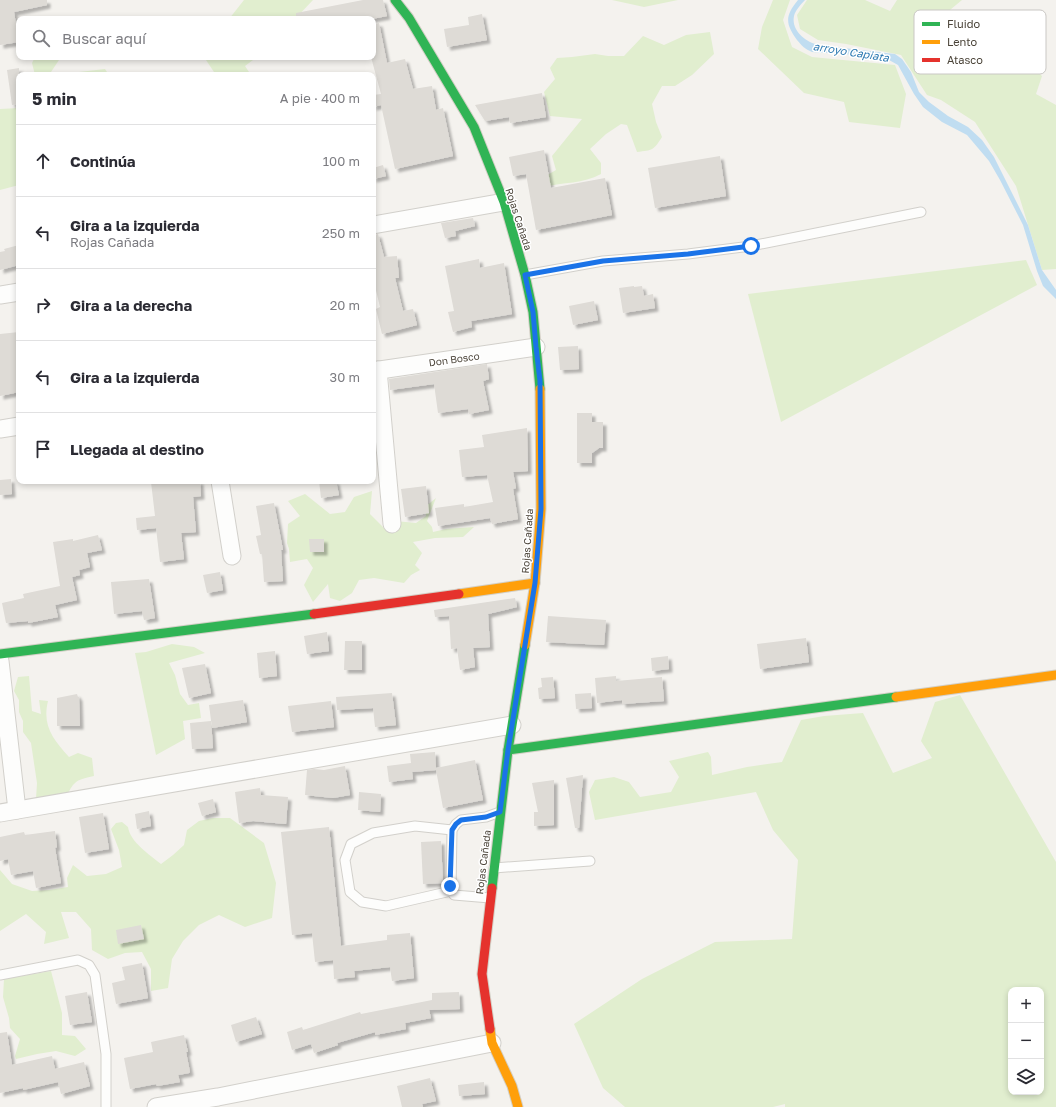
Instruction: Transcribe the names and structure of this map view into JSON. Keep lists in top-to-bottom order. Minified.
{"streets":{"main road":["Rojas Cañada"],"street":["Don Bosco"]},"crossings":[["Rojas Cañada","Don Bosco"]],"water":["arroyo Capiata"],"legend":["Fluido","Lento","Atasco"],"page":{"search":"Buscar aquí","heading":["5 min","A pie · 400 m"],"list":[["Continúa","100 m"],["Gira a la izquierda","Rojas Cañada","250 m"],["Gira a la derecha","20 m"],["Gira a la izquierda","30 m"],"Llegada al destino"],"map_buttons":["+","−"]}}
